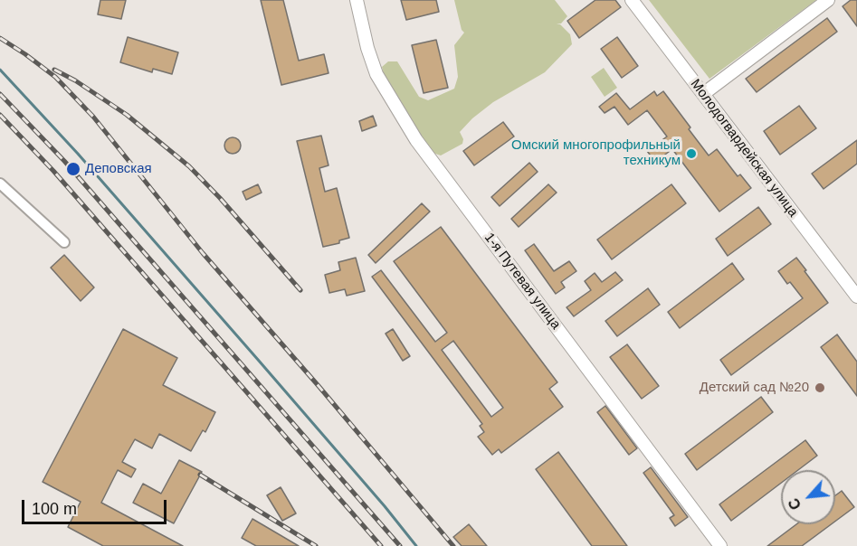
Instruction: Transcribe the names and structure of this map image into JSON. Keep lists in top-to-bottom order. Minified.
{"streets":{"street":["Молодогвардейская улица","1-я Путевая улица"]},"places":["Омский многопрофильный техникум","Деповская","Детский сад №20"],"scale_bar":"100 m","north":"bottom left"}
